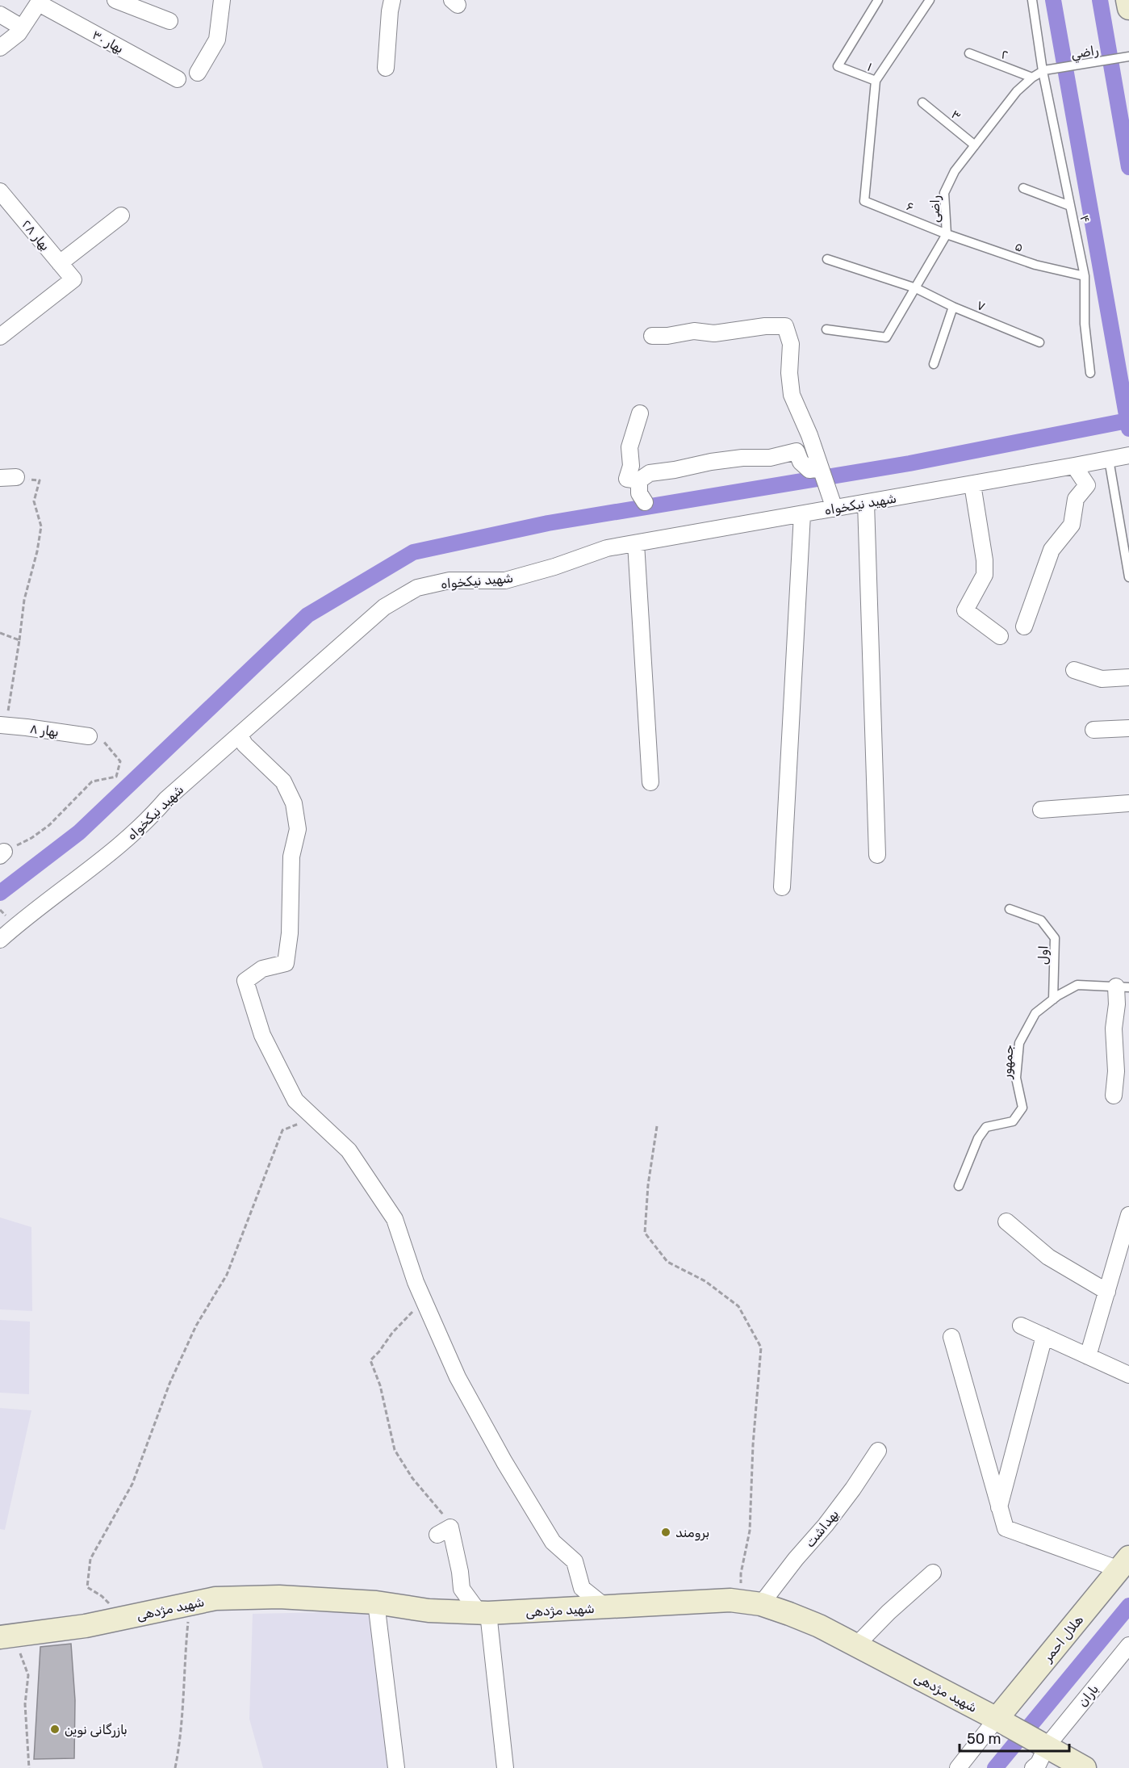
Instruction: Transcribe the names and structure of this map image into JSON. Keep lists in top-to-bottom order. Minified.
{"streets":{"main road":["شهید مژدهی","هلال احمر"],"street":["بهار ۳۰","بهار ۲۸","شهید نیکخواه","بهار ۸","بهداشت","باران"],"lane":["راضي","۲","۱","۳","۶","راضی","۴","۵","۷","اول","جمهور"]},"crossings":[["راضي","راضی"],["راضي","۴"],["۲","راضی"],["۱","۶"],["۳","راضی"],["۶","راضی"],["۶","۵"],["راضی","۴"],["راضی","۵"],["راضی","۷"],["۴","۵"],["اول","جمهور"],["بهداشت","شهید مژدهی"],["شهید مژدهی","هلال احمر"],["شهید مژدهی","باران"]],"places":["برومند","بازرگانی نوین"],"scale_bar":"50 m"}
